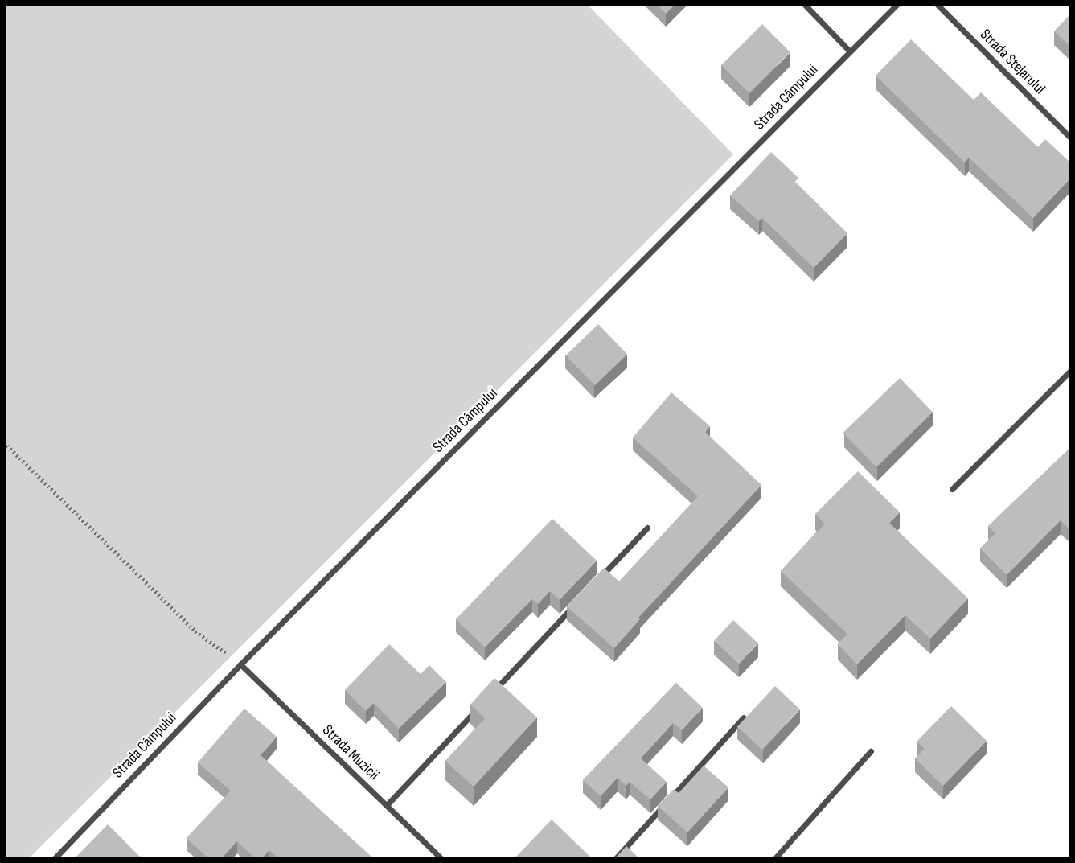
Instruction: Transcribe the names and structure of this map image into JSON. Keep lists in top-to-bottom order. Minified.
{"streets":{"street":["Strada Stejarului","Strada Câmpului","Strada Muzicii"]},"crossings":[["Strada Câmpului","Strada Muzicii"]]}
